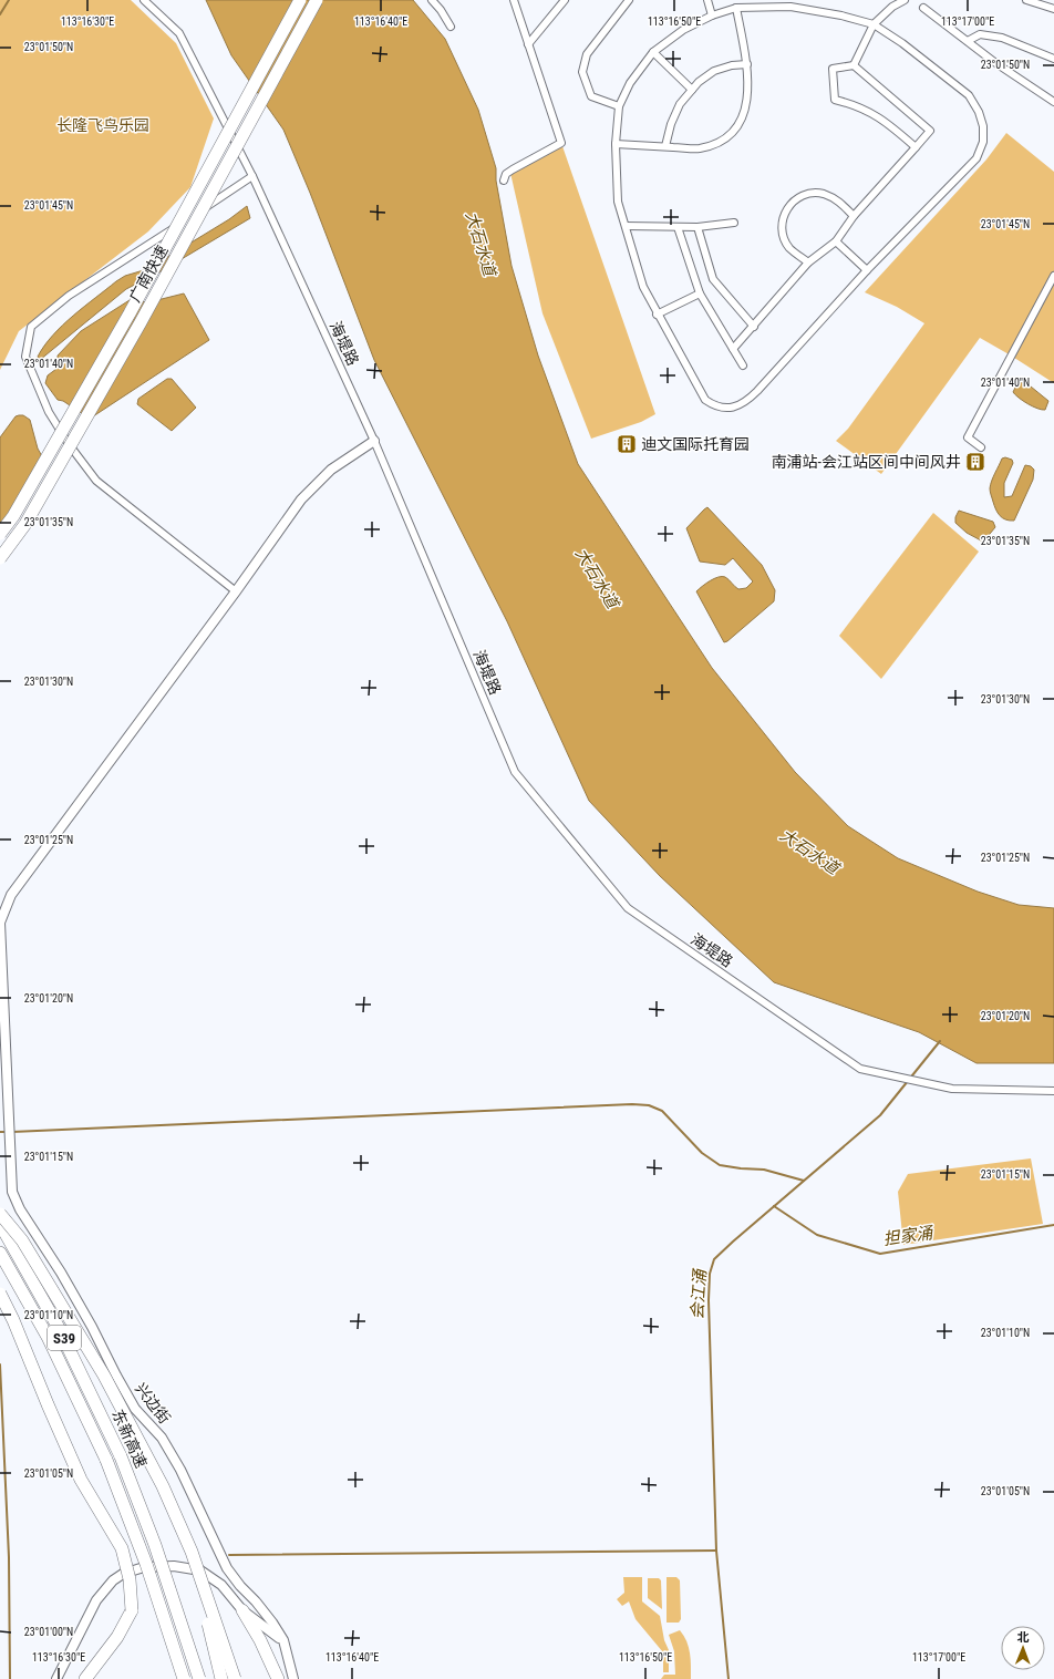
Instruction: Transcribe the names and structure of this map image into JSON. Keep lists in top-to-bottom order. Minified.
{"streets":{"highway":["广南快速","S39","东新高速"],"street":["海堤路","兴边街"]},"crossings":[["海堤路","兴边街"]],"water":["大石水道","担家涌","会江涌"],"parks":["长隆飞鸟乐园"],"places":{"building":["迪文国际托育园","南浦站-会江站区间中间风井"]},"north":"top","coordinates":["113°16'30\"E","113°16'40\"E","113°16'50\"E","113°17'00\"E","23°01'50\"N","23°01'45\"N","23°01'40\"N","23°01'35\"N","23°01'30\"N","23°01'25\"N","23°01'20\"N","23°01'15\"N","23°01'10\"N","23°01'05\"N","23°01'00\"N"]}
